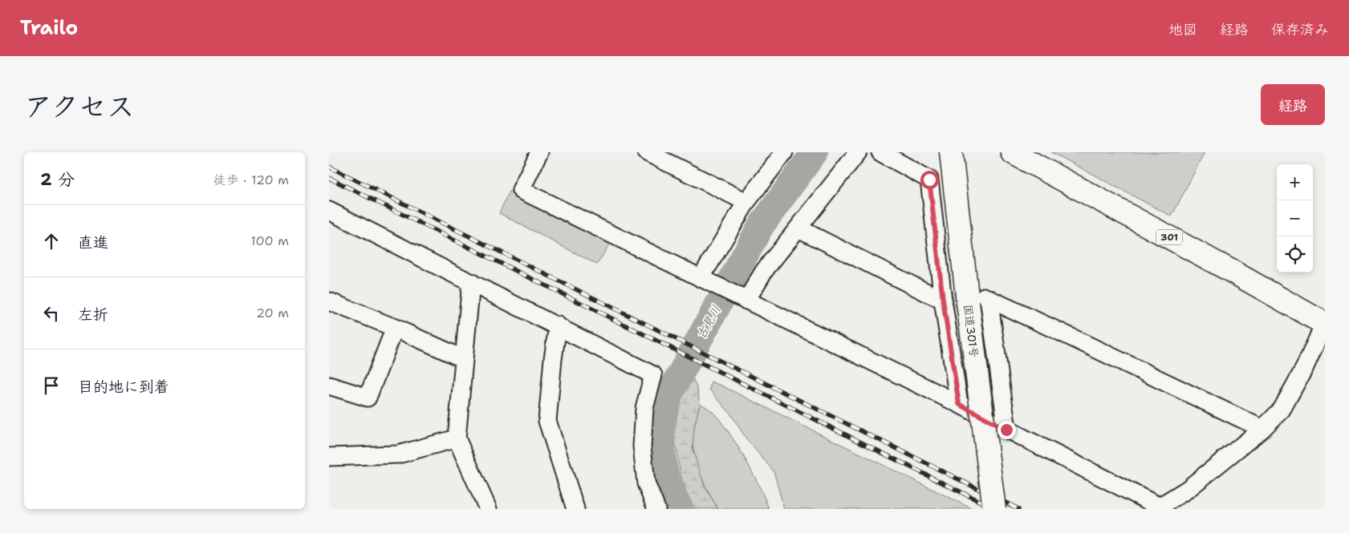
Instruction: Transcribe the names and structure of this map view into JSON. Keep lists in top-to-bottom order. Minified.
{"streets":{"highway":["301","国道301号"]},"water":["古見川"],"page":{"header":"Trailo","nav":["地図","経路","保存済み"],"title":"アクセス","buttons":"経路","heading":["2 分","徒歩 · 120 m"],"map_buttons":["+","−"],"list":[["直進","100 m"],["左折","20 m"],"目的地に到着"]}}
